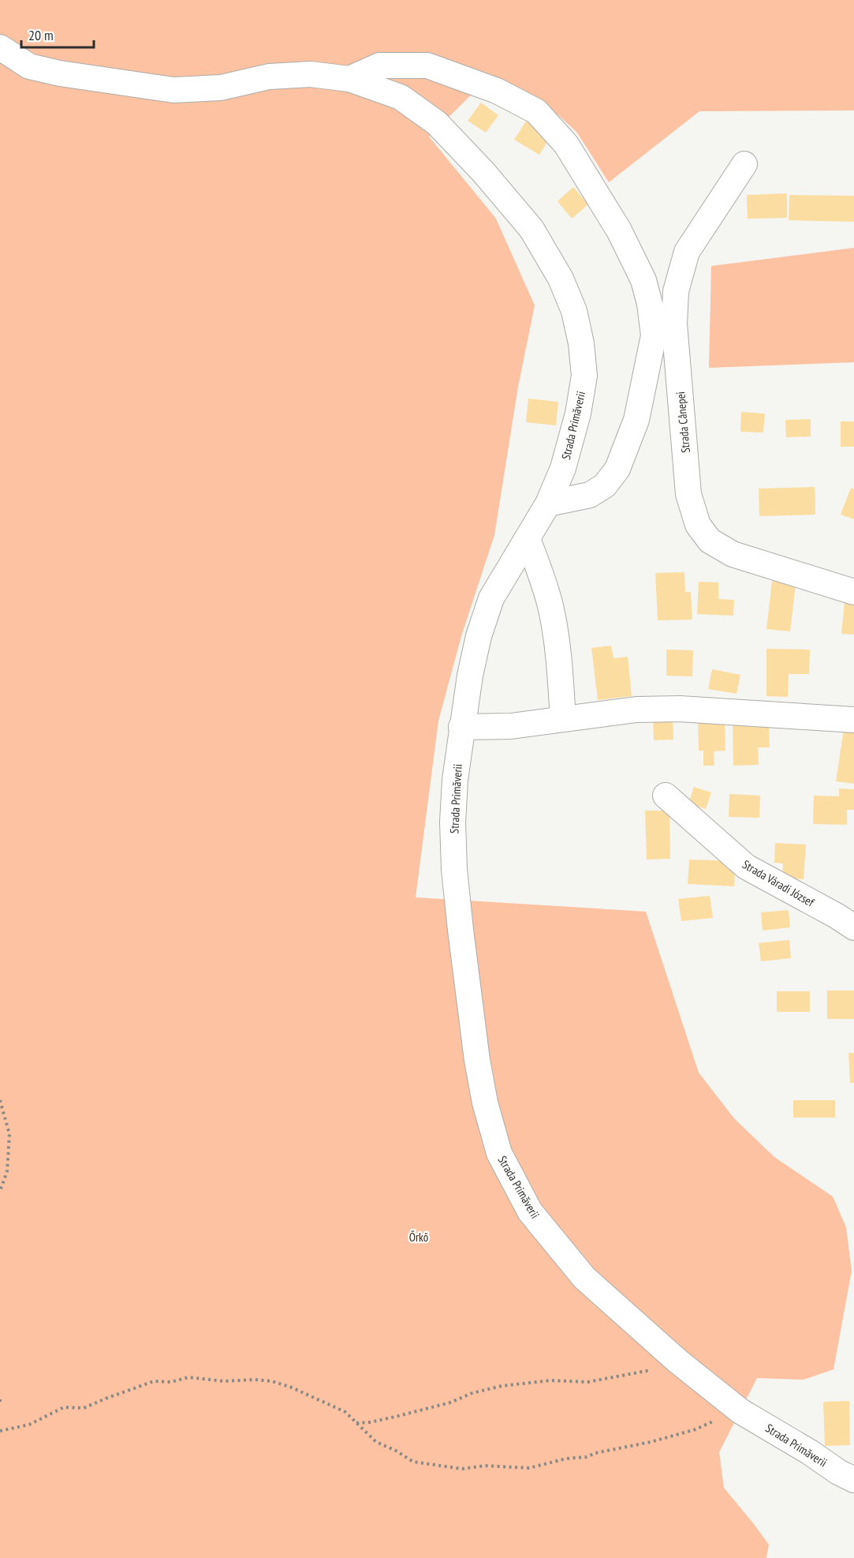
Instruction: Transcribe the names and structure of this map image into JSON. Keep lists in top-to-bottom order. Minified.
{"streets":{"street":["Strada Cânepei","Strada Primăverii","Strada Váradi József"]},"parks":["Őrkő"],"scale_bar":"20 m"}
